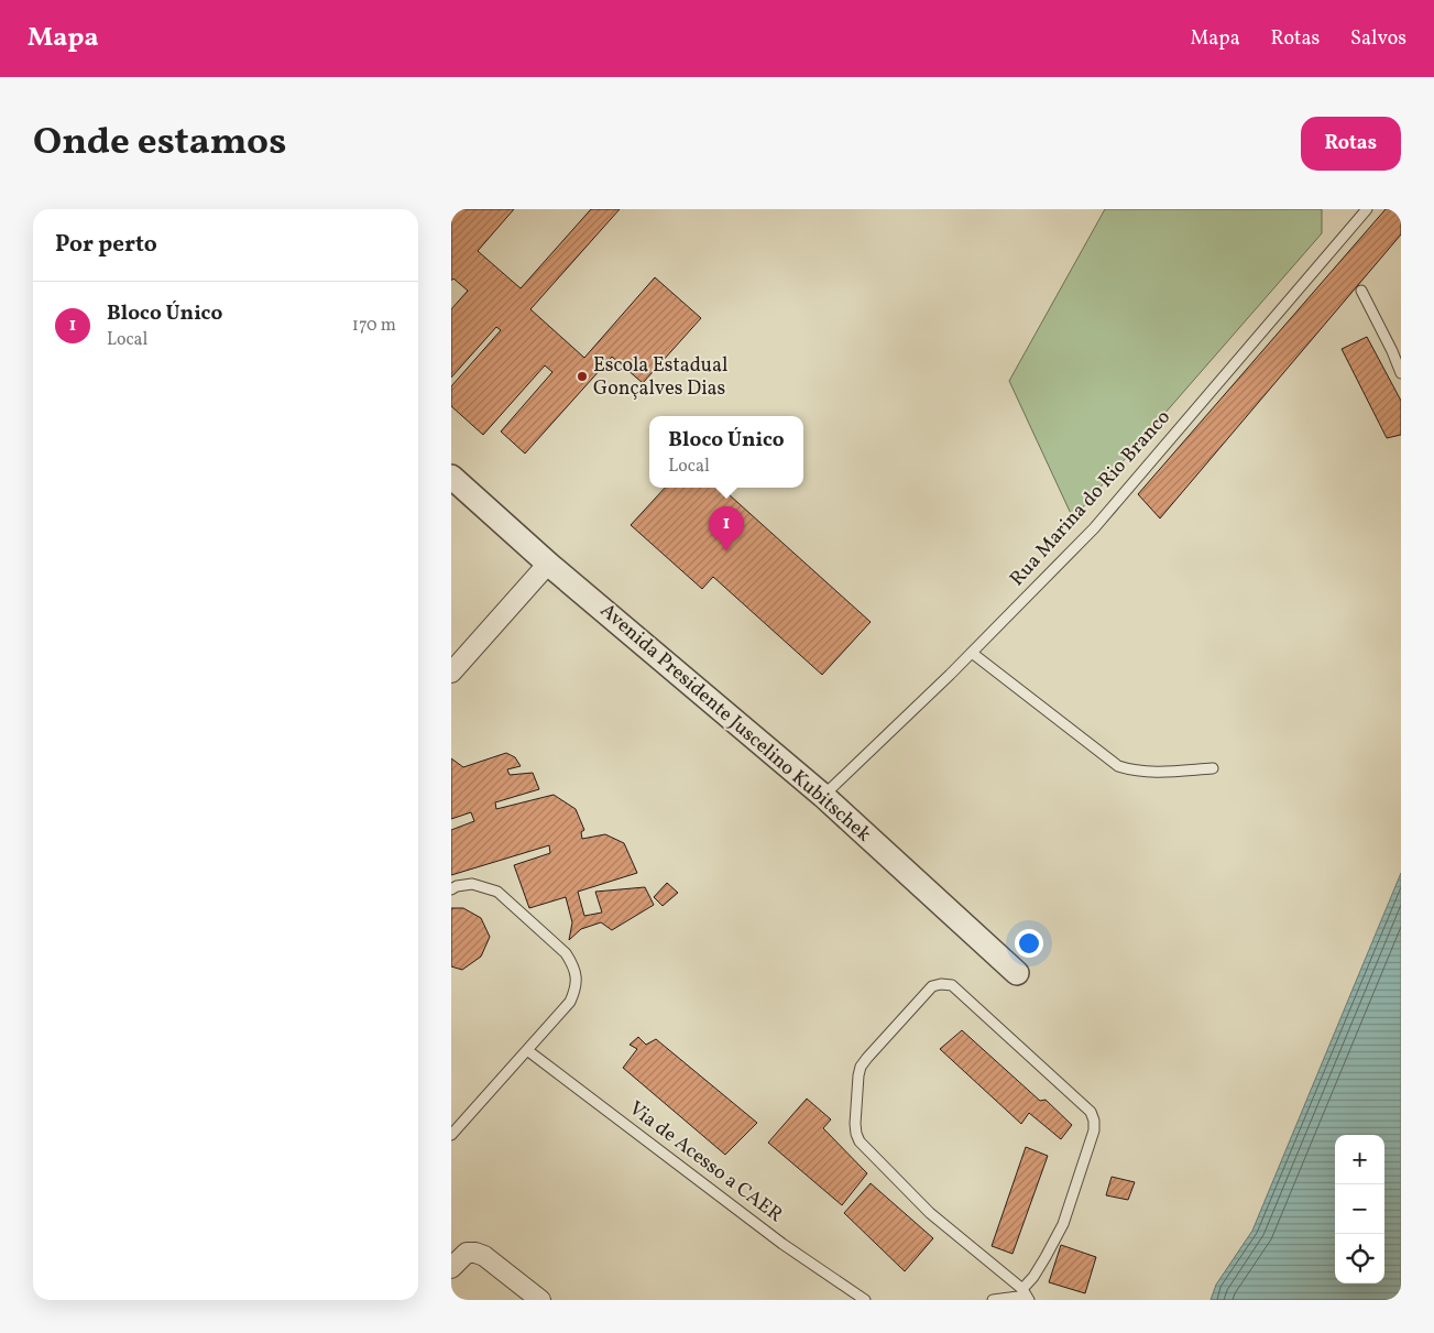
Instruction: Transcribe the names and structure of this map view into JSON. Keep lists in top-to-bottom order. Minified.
{"streets":{"street":["Avenida Presidente Juscelino Kubitschek"],"lane":["Rua Marina do Rio Branco","Via de Acesso a CAER"]},"crossings":[["Rua Marina do Rio Branco","Avenida Presidente Juscelino Kubitschek"]],"places":["Escola Estadual Gonçalves Dias"],"page":{"header":"Mapa","nav":["Mapa","Rotas","Salvos"],"title":"Onde estamos","buttons":"Rotas","heading":"Por perto","list":[{"mark":"1","name":"Bloco Único","note":"Local","value":"170 m"}],"popup":["Bloco Único","Local"],"pins":"1","map_buttons":["+","−"]}}
